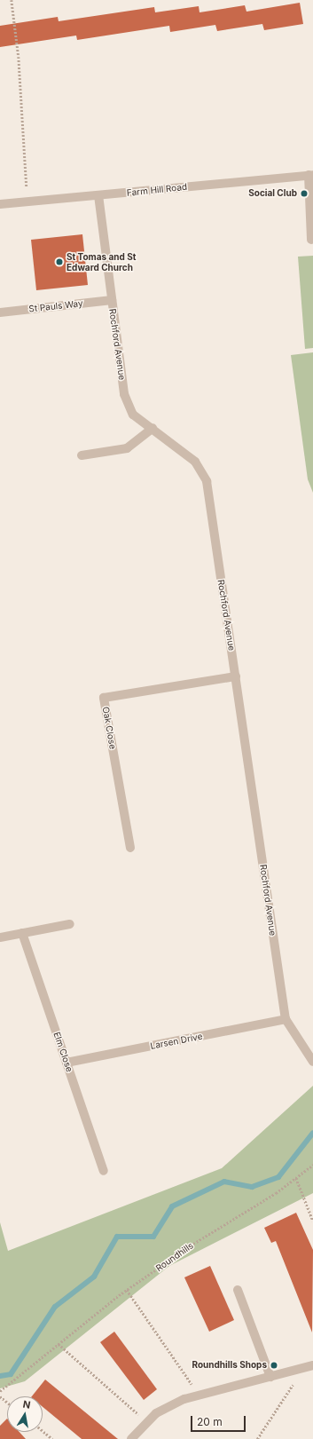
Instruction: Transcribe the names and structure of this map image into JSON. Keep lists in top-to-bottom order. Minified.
{"streets":{"street":["Farm Hill Road","St Pauls Way","Rochford Avenue","Oak Close","Larsen Drive","Elm Close"],"path":["Roundhills"]},"crossings":[["Farm Hill Road","Rochford Avenue"],["St Pauls Way","Rochford Avenue"],["Rochford Avenue","Oak Close"],["Rochford Avenue","Larsen Drive"],["Larsen Drive","Elm Close"]],"places":["Social Club","St Tomas and St Edward Church","Roundhills Shops"],"scale_bar":"20 m","north":"top"}
